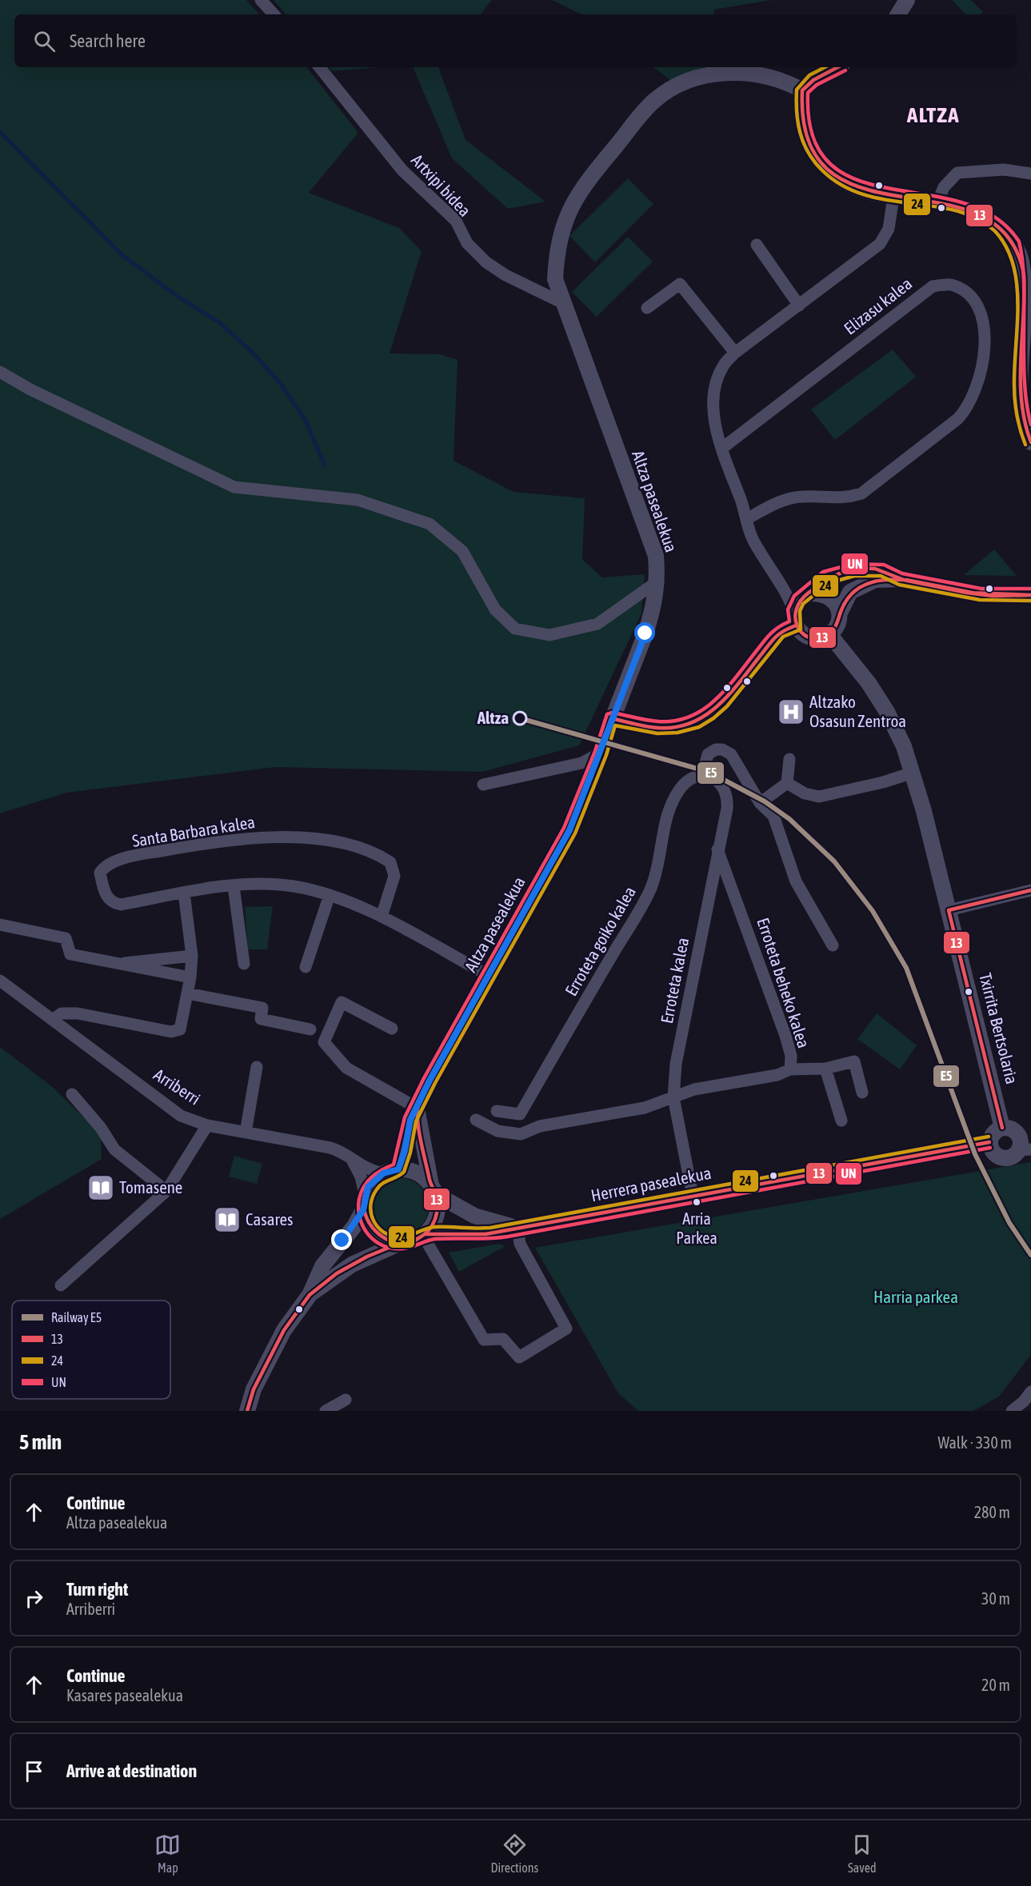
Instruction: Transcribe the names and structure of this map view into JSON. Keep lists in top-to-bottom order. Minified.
{"streets":{"street":["Artxipi bidea","Elizasu kalea","Altza pasealekua","Santa Barbara kalea","Erroteta goiko kalea","Erroteta kalea","Erroteta beheko kalea","Txirrita Bertsolaria","Arriberri","Herrera pasealekua"]},"crossings":[["Artxipi bidea","Altza pasealekua"],["Altza pasealekua","Santa Barbara kalea"],["Altza pasealekua","Arriberri"],["Altza pasealekua","Herrera pasealekua"],["Erroteta goiko kalea","Erroteta kalea"],["Erroteta kalea","Erroteta beheko kalea"],["Erroteta kalea","Herrera pasealekua"],["Txirrita Bertsolaria","Herrera pasealekua"],["Arriberri","Herrera pasealekua"]],"districts":["ALTZA"],"parks":["Harria parkea"],"places":{"hospital":["Altzako Osasun Zentroa"],"other":["Altza","Arria Parkea"],"library":["Tomasene","Casares"]},"lines":["transit line 13","transit line 24","transit line UN","rail line E5"],"legend":["Railway E5","13","24","UN"],"page":{"search":"Search here","heading":["5 min","Walk · 330 m"],"list":[["Continue","Altza pasealekua","280 m"],["Turn right","Arriberri","30 m"],["Continue","Kasares pasealekua","20 m"],"Arrive at destination"],"nav":["Map","Directions","Saved"]}}
